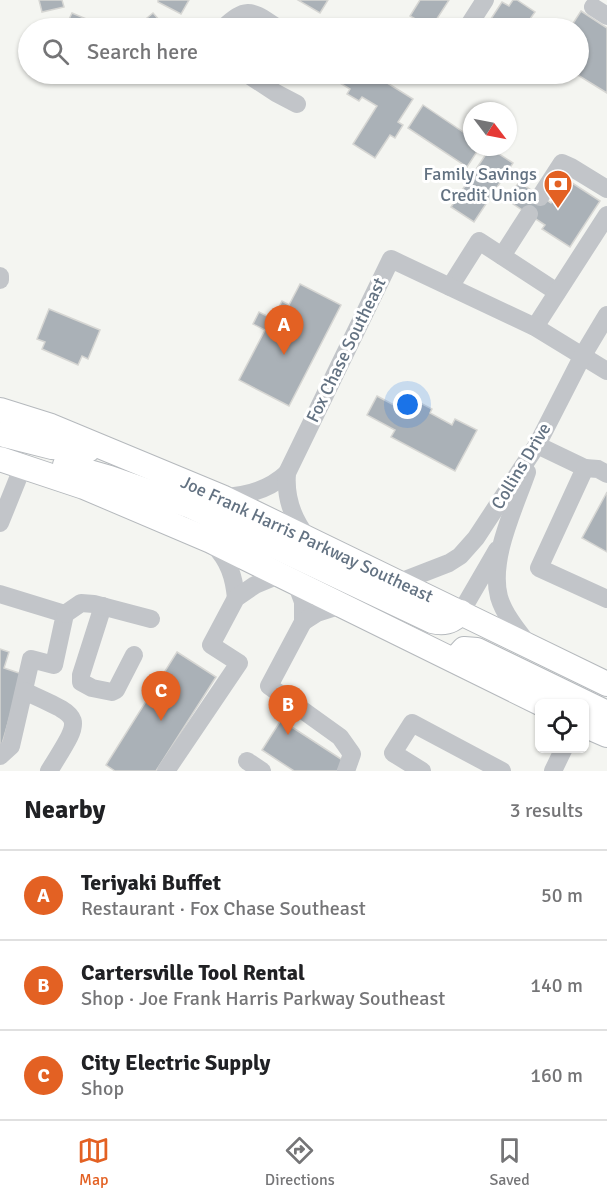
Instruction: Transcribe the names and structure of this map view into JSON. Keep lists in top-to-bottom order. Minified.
{"streets":{"main road":["Joe Frank Harris Parkway Southeast"],"street":["Fox Chase Southeast","Collins Drive"]},"crossings":[["Fox Chase Southeast","Collins Drive"],["Collins Drive","Joe Frank Harris Parkway Southeast"]],"places":{"bank":["Family Savings Credit Union"]},"north":"bottom right","page":{"search":"Search here","pins":["A","C","B"],"heading":["Nearby","3 results"],"list":[{"mark":"A","name":"Teriyaki Buffet","note":"Restaurant · Fox Chase Southeast","value":"50 m"},{"mark":"B","name":"Cartersville Tool Rental","note":"Shop · Joe Frank Harris Parkway Southeast","value":"140 m"},{"mark":"C","name":"City Electric Supply","note":"Shop","value":"160 m"}],"nav":["Map","Directions","Saved"]}}
